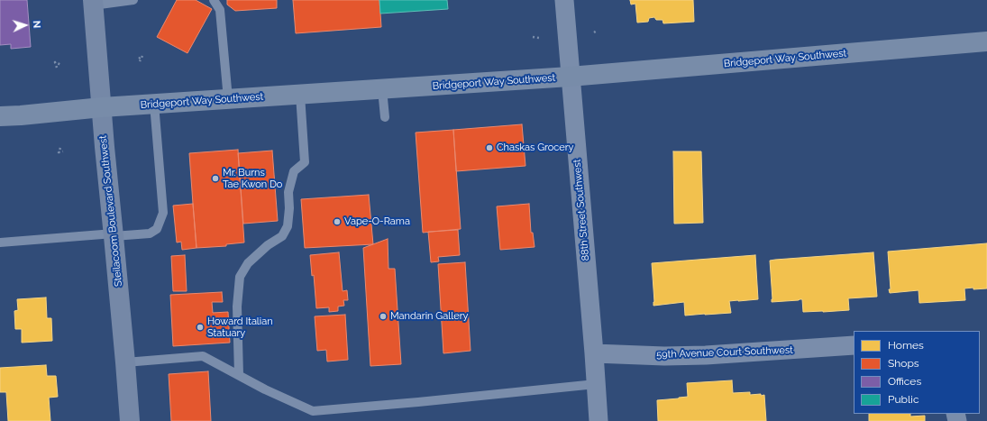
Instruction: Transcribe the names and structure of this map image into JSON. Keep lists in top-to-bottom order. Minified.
{"streets":{"main road":["Bridgeport Way Southwest","Steilacoom Boulevard Southwest"],"street":["88th Street Southwest","59th Avenue Court Southwest"]},"crossings":[["Bridgeport Way Southwest","88th Street Southwest"],["Bridgeport Way Southwest","Steilacoom Boulevard Southwest"],["88th Street Southwest","59th Avenue Court Southwest"]],"places":["Chaskas Grocery","Mr. Burns Tae Kwon Do","Vape-O-Rama","Mandarin Gallery","Howard Italian Statuary"],"legend":["Homes","Shops","Offices","Public"],"north":"right"}
